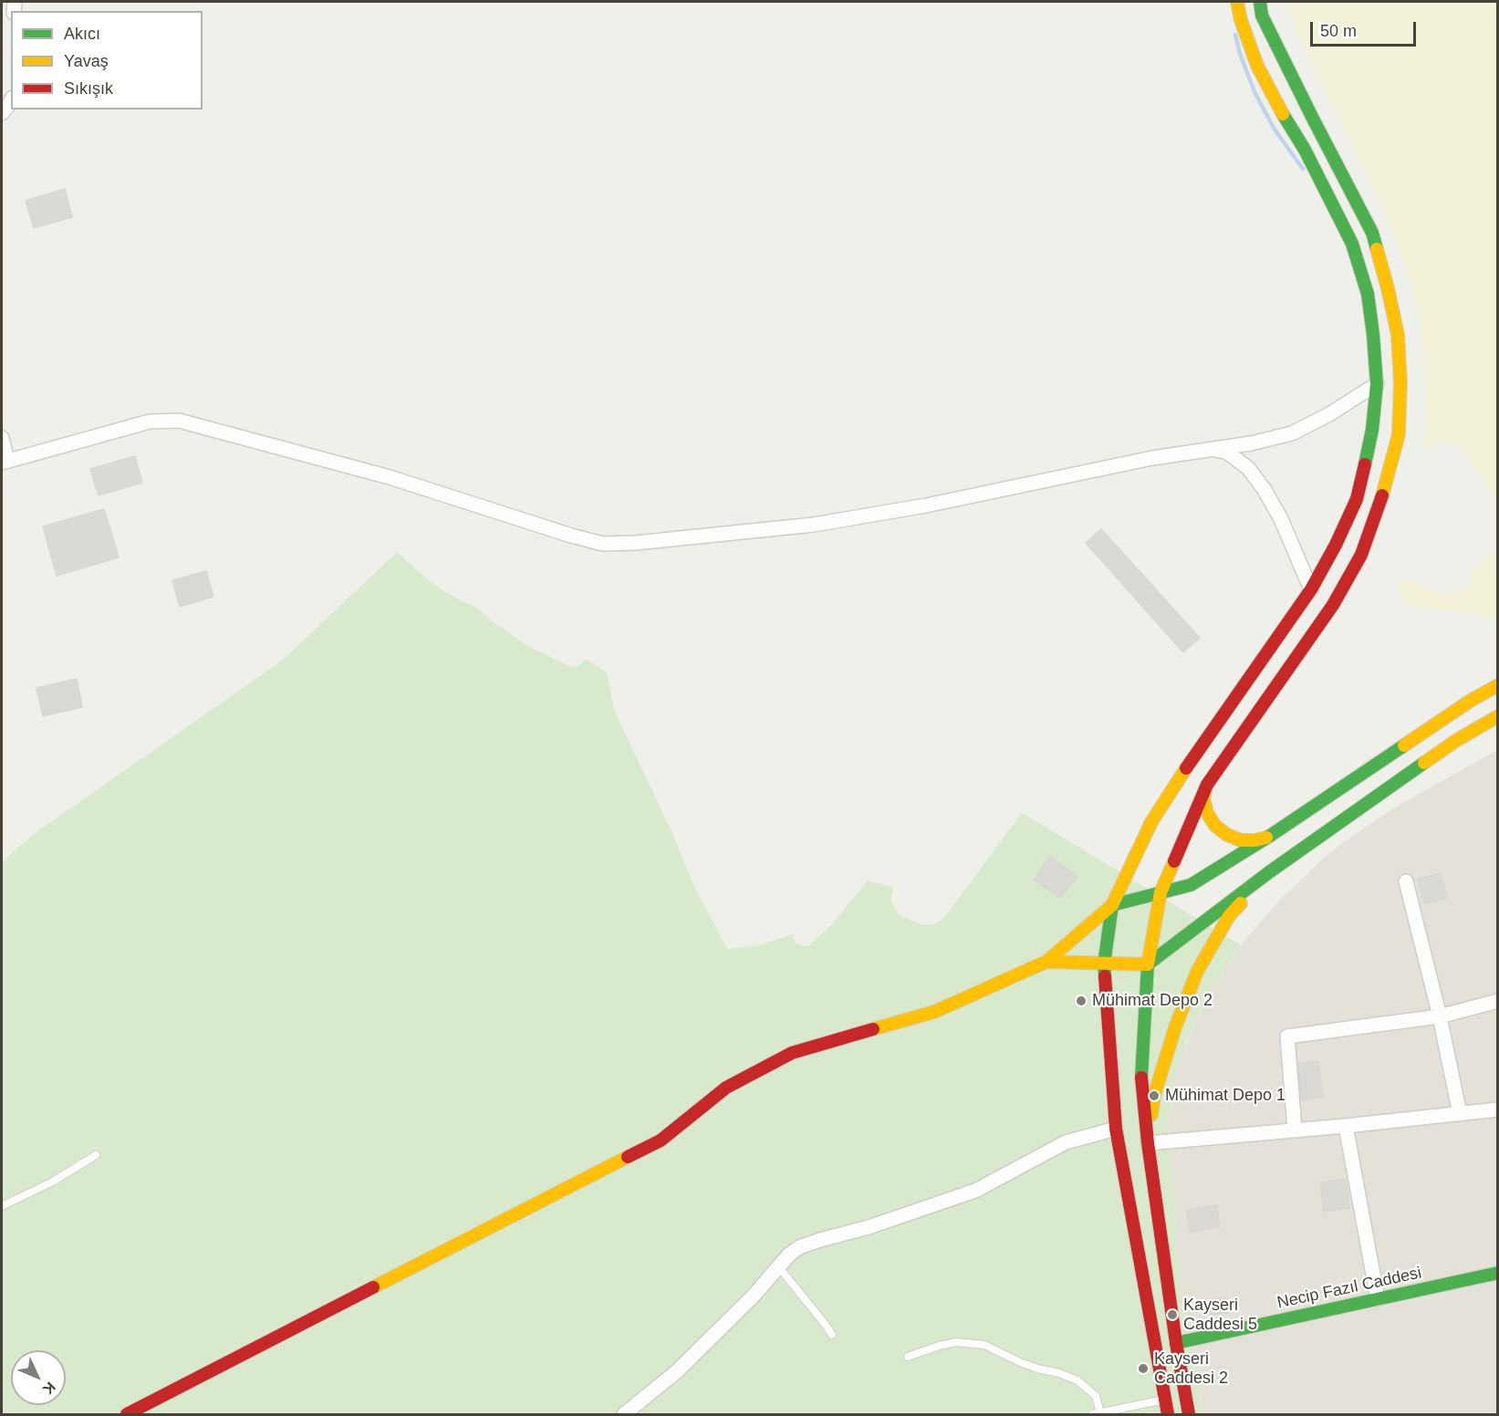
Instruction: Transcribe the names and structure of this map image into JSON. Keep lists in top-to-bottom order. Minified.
{"streets":{"street":["Necip Fazıl Caddesi"]},"places":["Mühimat Depo 2","Mühimat Depo 1","Kayseri Caddesi 5","Kayseri Caddesi 2"],"legend":["Akıcı","Yavaş","Sıkışık"],"scale_bar":"50 m","north":"bottom right"}
